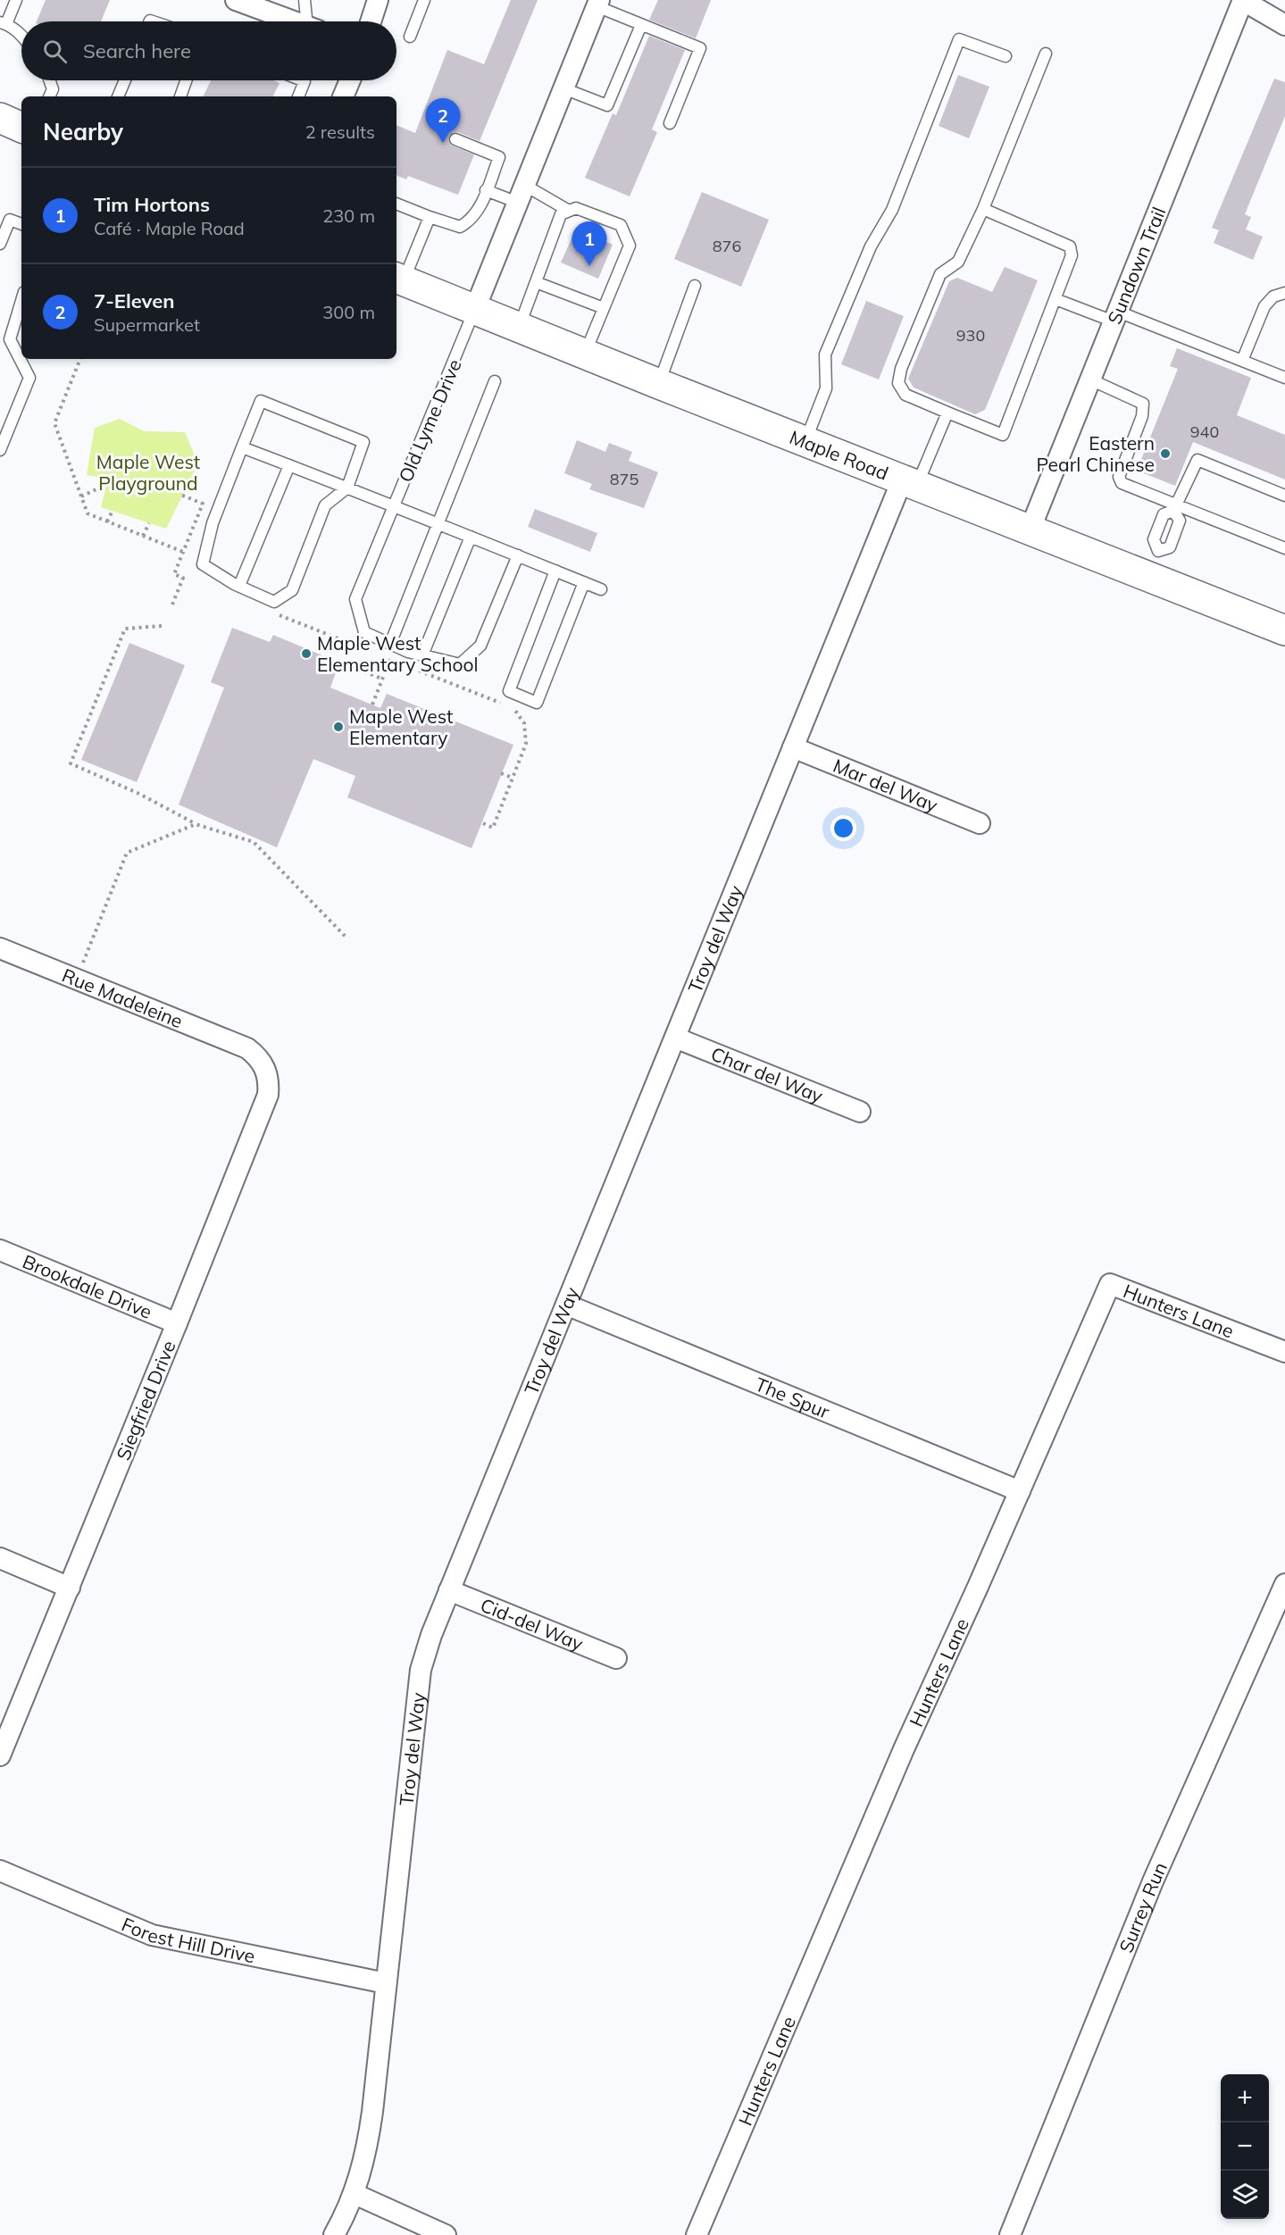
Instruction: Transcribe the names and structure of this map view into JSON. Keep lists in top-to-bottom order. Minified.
{"streets":{"main road":["Maple Road"],"street":["Sundown Trail","Old Lyme Drive","Mar del Way","Troy del Way","Rue Madeleine","Char del Way","Brookdale Drive","Hunters Lane","The Spur","Siegfried Drive","Cid-del Way","Surrey Run","Forest Hill Drive"]},"crossings":[["Sundown Trail","Maple Road"],["Old Lyme Drive","Maple Road"],["Maple Road","Troy del Way"],["Mar del Way","Troy del Way"],["Troy del Way","Char del Way"],["Troy del Way","The Spur"],["Troy del Way","Cid-del Way"],["Troy del Way","Forest Hill Drive"],["Rue Madeleine","Siegfried Drive"],["Brookdale Drive","Siegfried Drive"],["Hunters Lane","The Spur"]],"parks":["Maple West Playground"],"places":["Eastern Pearl Chinese","Maple West Elementary School","Maple West Elementary"],"house_numbers":["876","930","940","875"],"page":{"search":"Search here","heading":["Nearby","2 results"],"pins":["2","1"],"list":[{"mark":"1","name":"Tim Hortons","note":"Café · Maple Road","value":"230 m"},{"mark":"2","name":"7-Eleven","note":"Supermarket","value":"300 m"}],"map_buttons":["+","−"]}}
